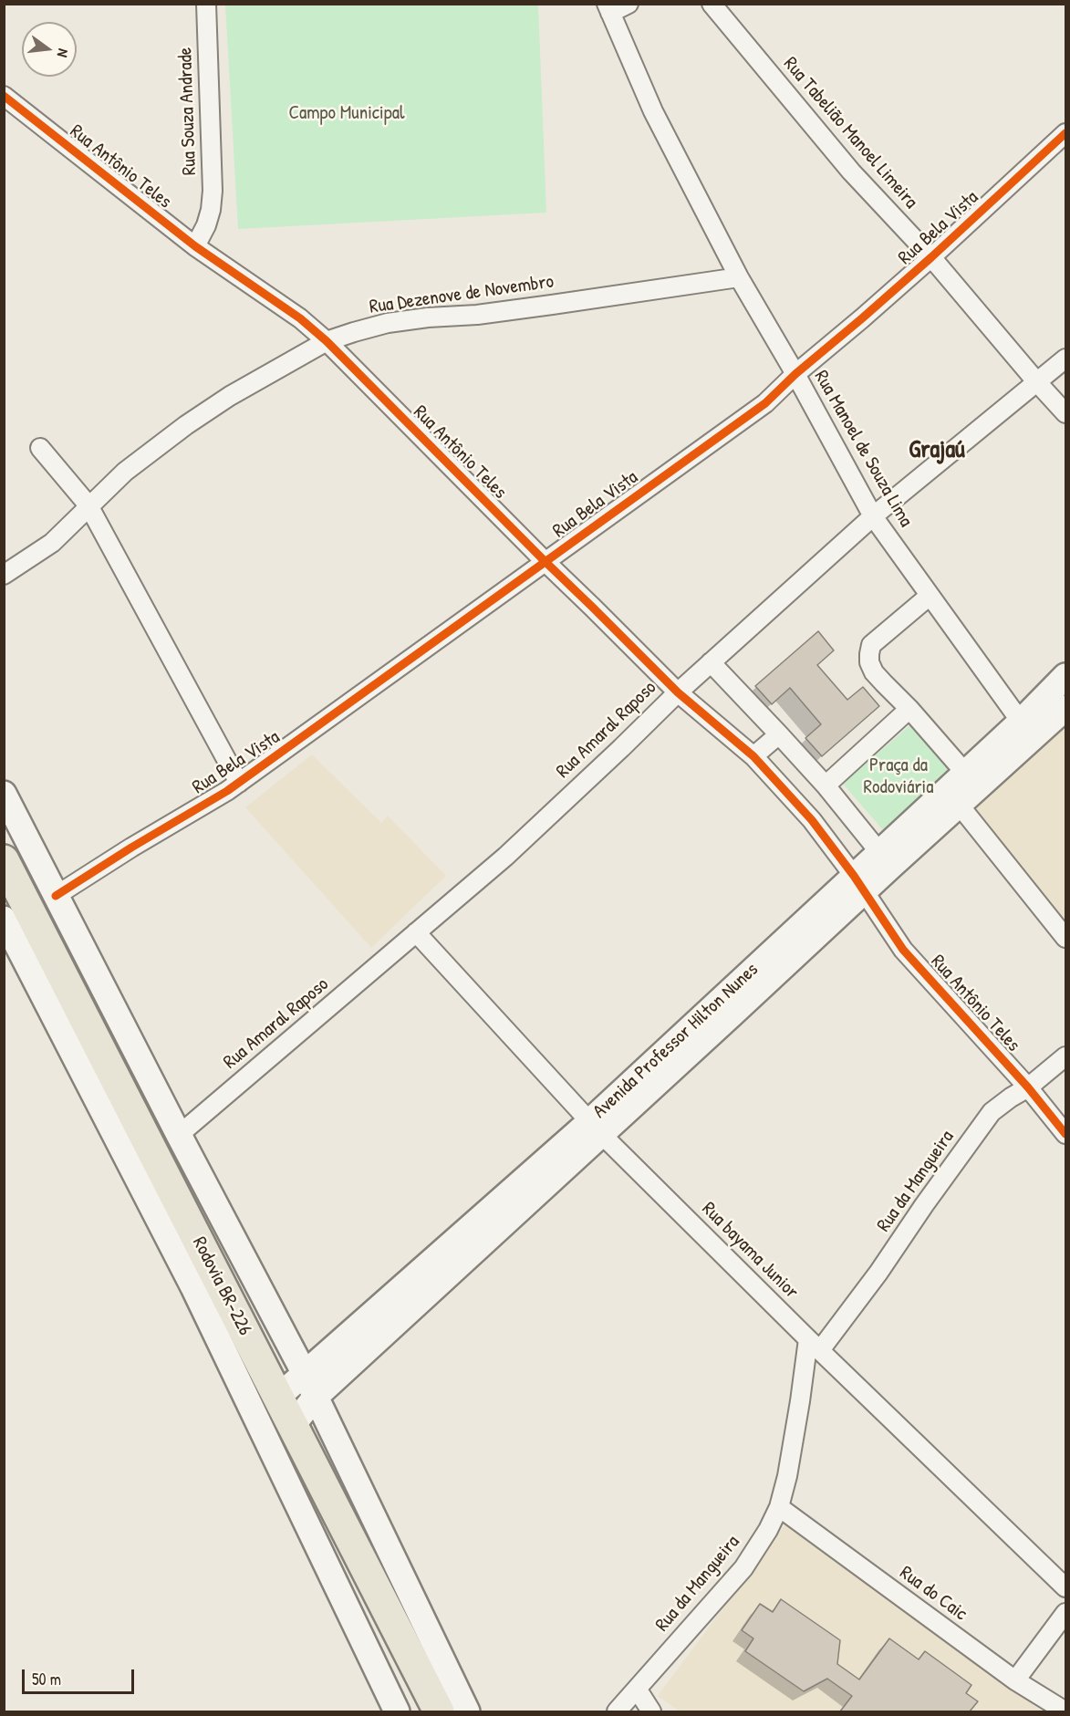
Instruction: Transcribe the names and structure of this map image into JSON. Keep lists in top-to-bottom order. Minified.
{"streets":{"highway":["Rodovia BR-226"],"main road":["Avenida Professor Hilton Nunes"],"street":["Rua Souza Andrade","Rua Tabelião Manoel Limeira","Rua Antônio Teles","Rua Bela Vista","Rua Dezenove de Novembro","Rua Manoel de Souza Lima","Rua Amaral Raposo","Rua da Mangueira","Rua bayama Junior","Rua do Caic"]},"crossings":[["Rua Souza Andrade","Rua Antônio Teles"],["Rua Tabelião Manoel Limeira","Rua Bela Vista"],["Rua Tabelião Manoel Limeira","Rua Amaral Raposo"],["Rua Antônio Teles","Rua Bela Vista"],["Rua Antônio Teles","Rua Dezenove de Novembro"],["Rua Antônio Teles","Rua Amaral Raposo"],["Rua Antônio Teles","Avenida Professor Hilton Nunes"],["Rua Antônio Teles","Rua da Mangueira"],["Rua Bela Vista","Rua Manoel de Souza Lima"],["Rua Dezenove de Novembro","Rua Manoel de Souza Lima"],["Rua Manoel de Souza Lima","Rua Amaral Raposo"],["Rua Manoel de Souza Lima","Avenida Professor Hilton Nunes"],["Rua Amaral Raposo","Rua bayama Junior"],["Avenida Professor Hilton Nunes","Rua bayama Junior"],["Avenida Professor Hilton Nunes","Rodovia BR-226"],["Rua da Mangueira","Rua bayama Junior"],["Rua da Mangueira","Rua do Caic"]],"districts":["Grajaú"],"parks":["Campo Municipal","Praça da Rodoviária"],"scale_bar":"50 m","north":"right"}
